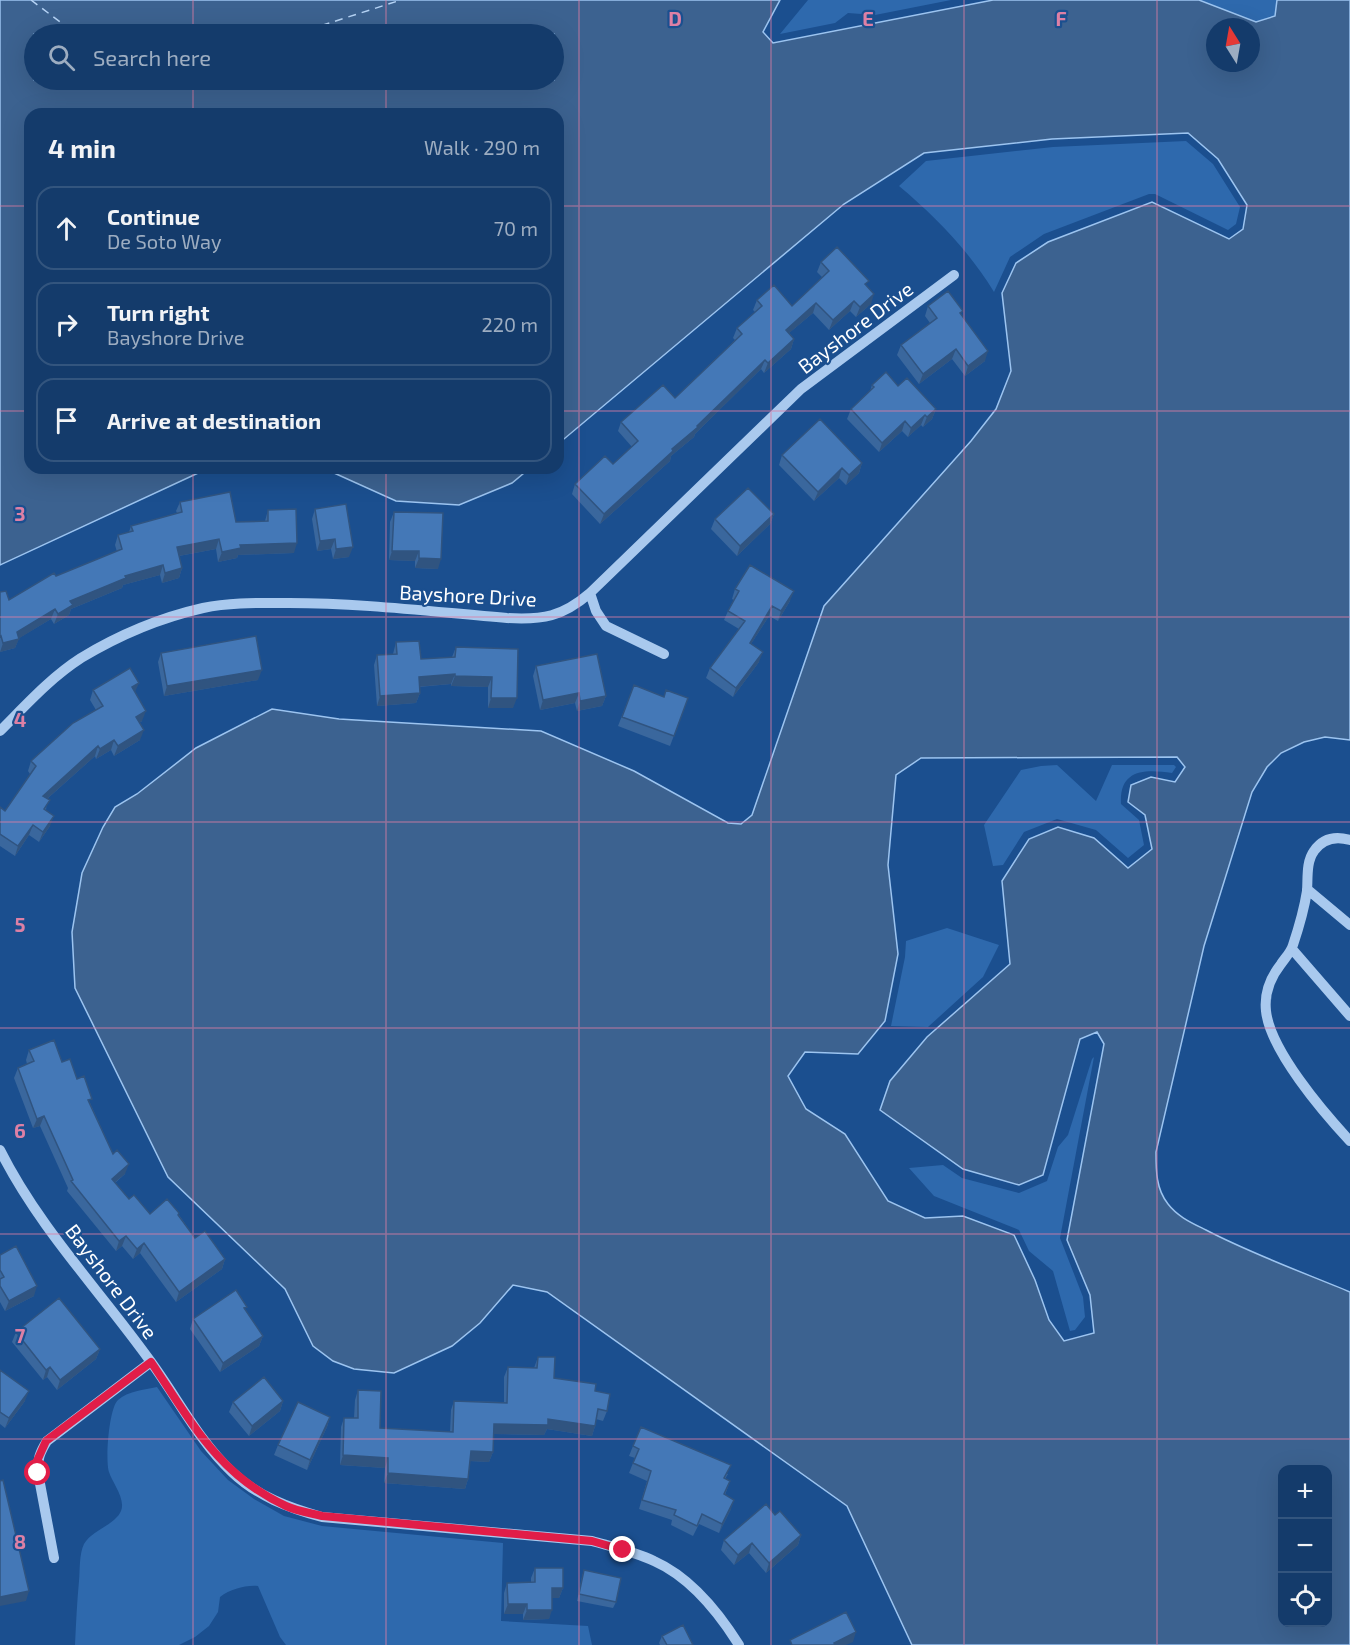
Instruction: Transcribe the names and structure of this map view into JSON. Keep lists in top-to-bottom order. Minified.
{"streets":{"street":["Bayshore Drive"]},"north":"top","page":{"search":"Search here","heading":["4 min","Walk · 290 m"],"list":[["Continue","De Soto Way","70 m"],["Turn right","Bayshore Drive","220 m"],"Arrive at destination"],"map_buttons":["+","−"]},"grid":{"columns":["D","E","F"],"rows":["3","4","5","6","7","8"]}}
